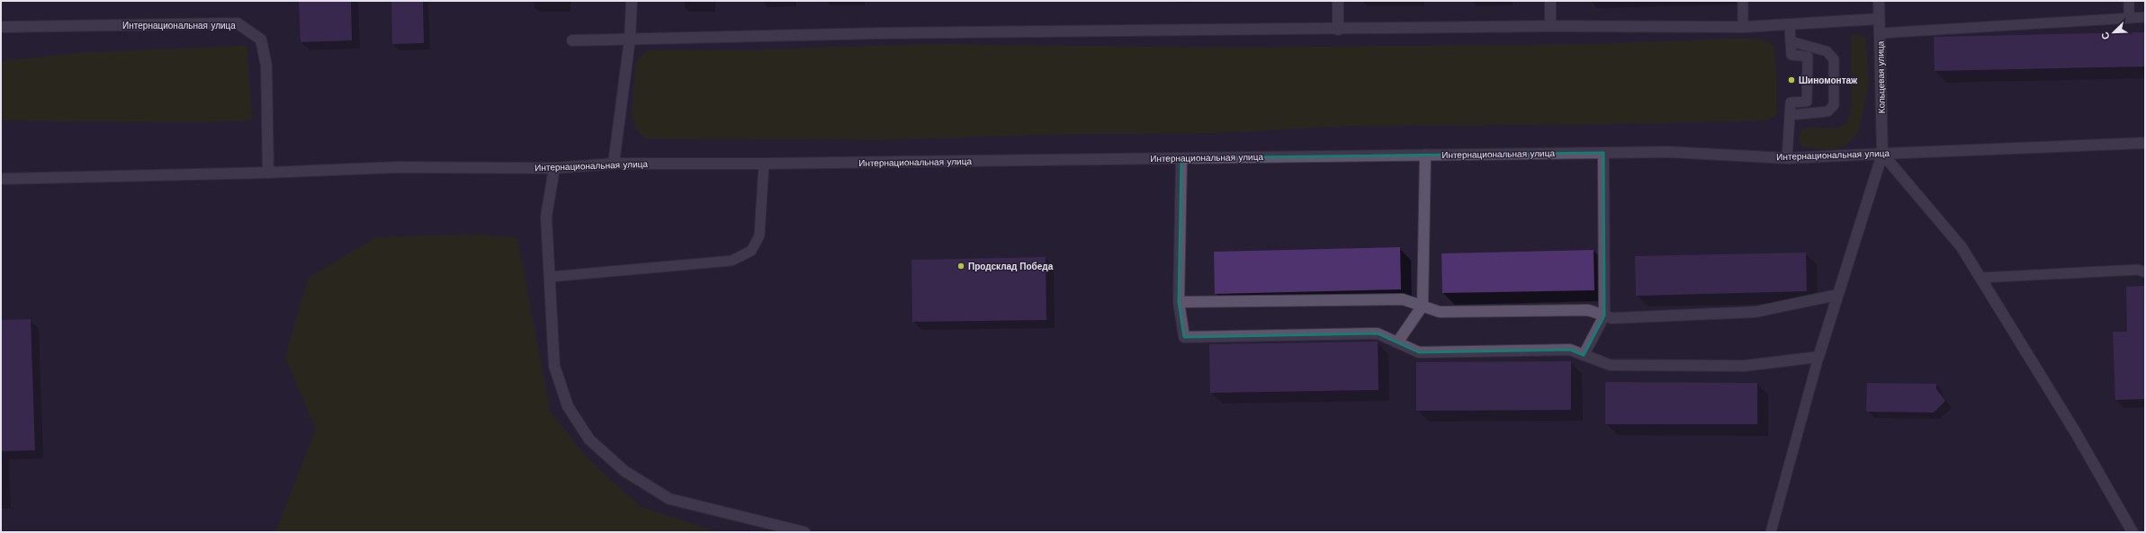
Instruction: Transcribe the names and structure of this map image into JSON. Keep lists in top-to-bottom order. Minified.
{"streets":{"street":["Интернациональная улица","Кольцевая улица"]},"crossings":[["Интернациональная улица","Кольцевая улица"]],"places":["Шиномонтаж","Продсклад Победа"],"north":"bottom left"}
